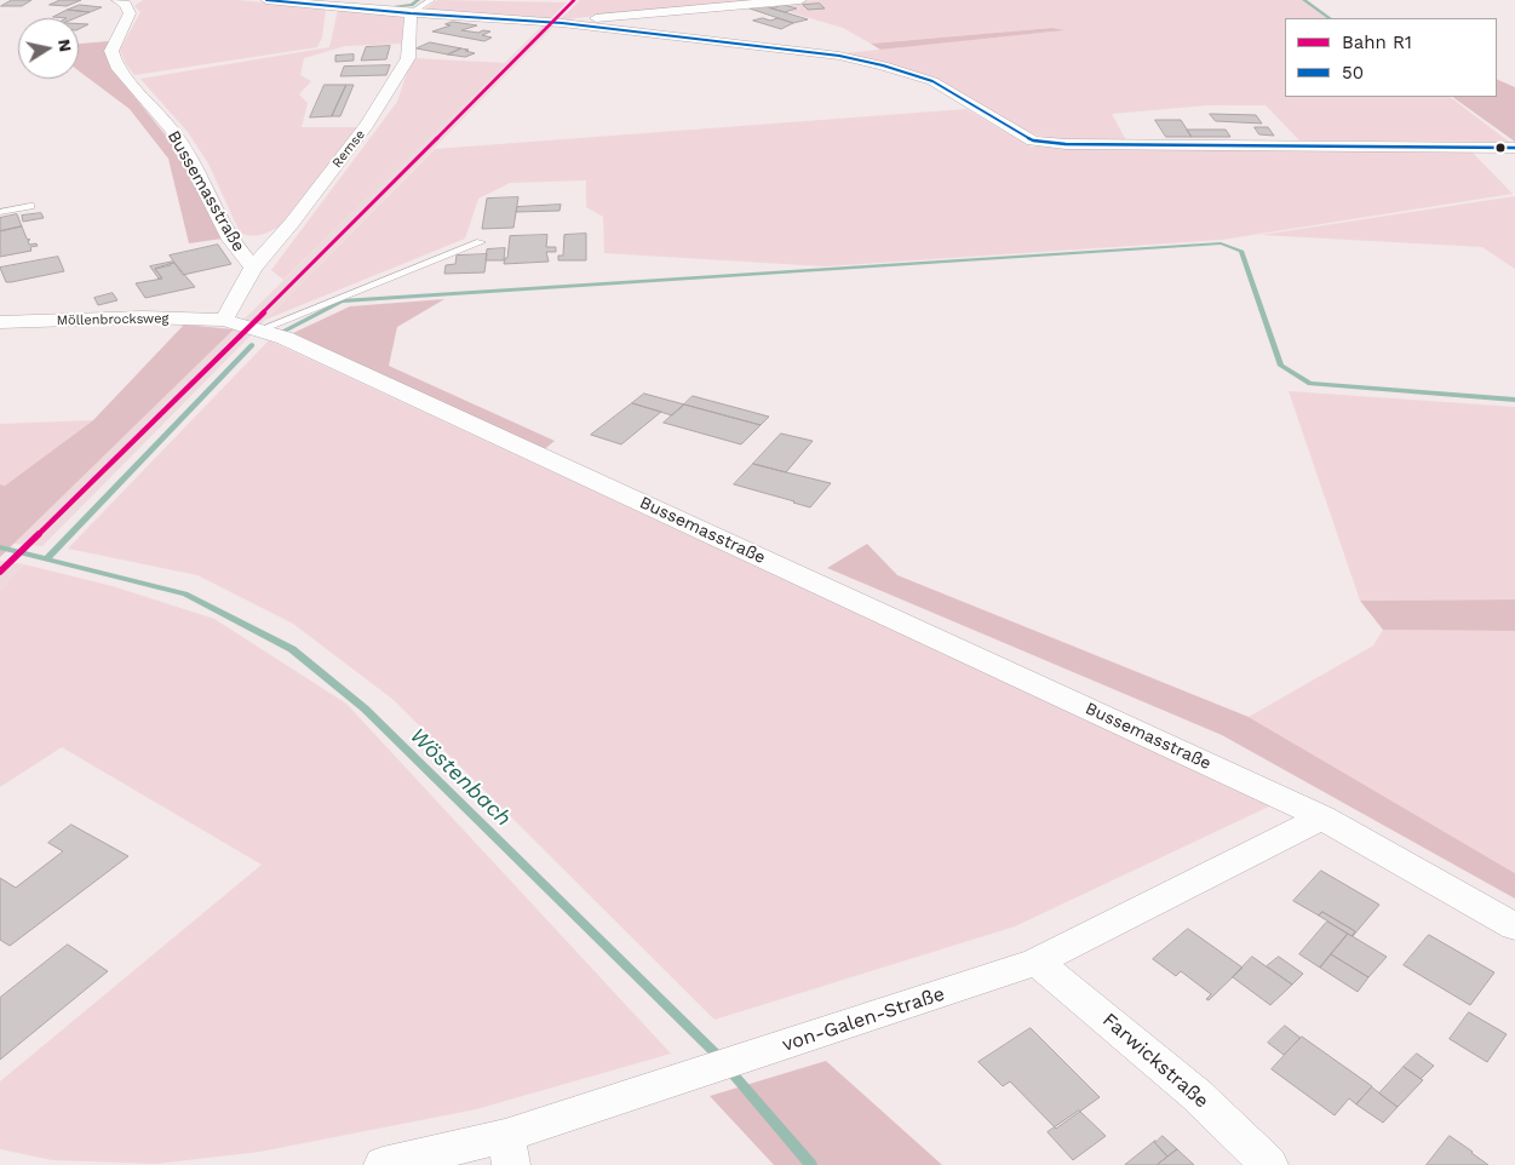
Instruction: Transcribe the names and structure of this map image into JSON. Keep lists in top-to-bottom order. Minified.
{"streets":{"street":["Remse","Bussemasstraße","Möllenbrocksweg","von-Galen-Straße","Farwickstraße"]},"crossings":[["Remse","Bussemasstraße"],["Bussemasstraße","Möllenbrocksweg"],["Bussemasstraße","von-Galen-Straße"],["von-Galen-Straße","Farwickstraße"]],"water":["Wöstenbach"],"lines":["rail line R1","transit line 50"],"legend":["Bahn R1","50"],"north":"right"}
